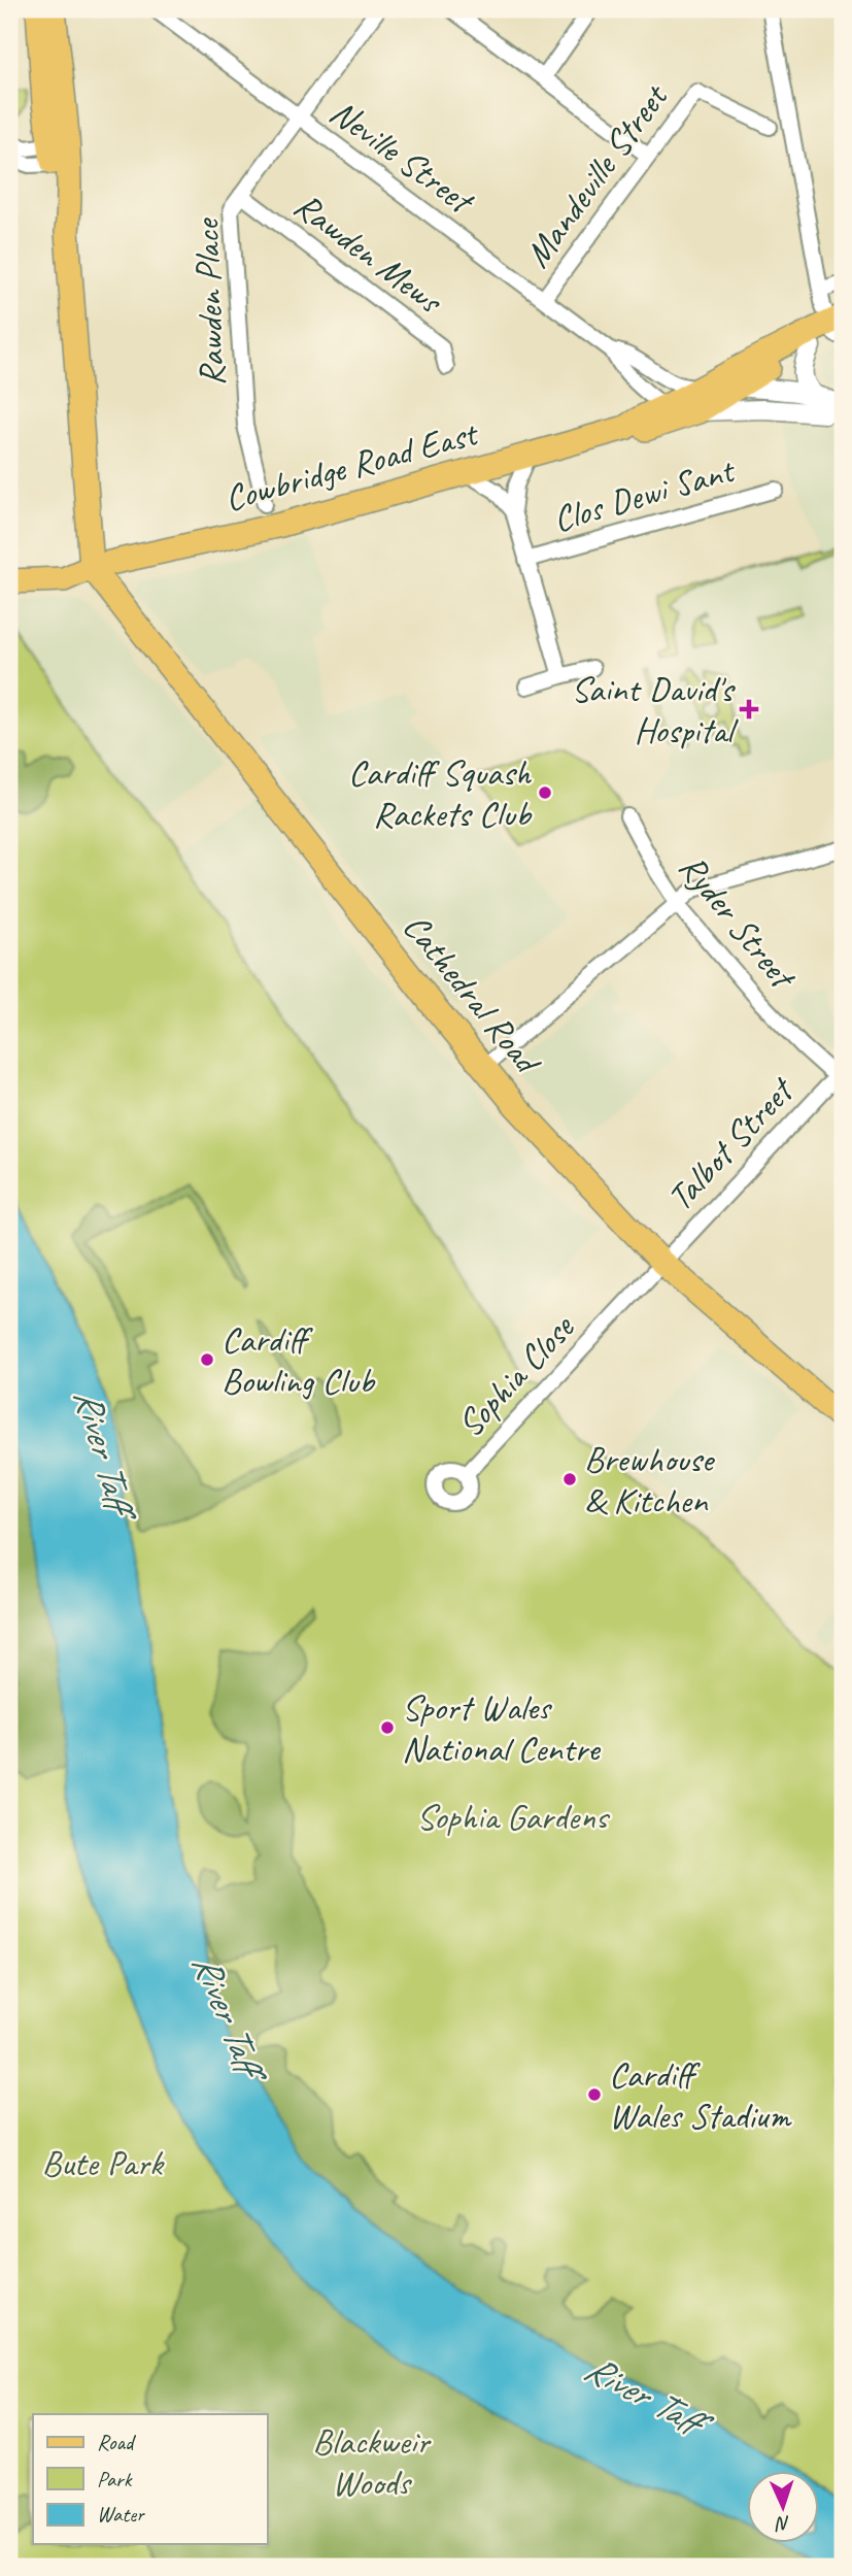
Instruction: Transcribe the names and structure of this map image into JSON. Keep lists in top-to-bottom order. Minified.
{"streets":{"main road":["Cowbridge Road East","Cathedral Road"],"street":["Neville Street","Mandeville Street","Rawden Mews","Rawden Place","Clos Dewi Sant","Ryder Street","Talbot Street","Sophia Close"]},"crossings":[["Neville Street","Mandeville Street"],["Neville Street","Rawden Place"],["Neville Street","Cowbridge Road East"],["Rawden Mews","Rawden Place"],["Cowbridge Road East","Clos Dewi Sant"],["Cowbridge Road East","Cathedral Road"],["Ryder Street","Talbot Street"],["Cathedral Road","Talbot Street"],["Cathedral Road","Sophia Close"],["Talbot Street","Sophia Close"]],"water":["River Taff"],"parks":["Sophia Gardens","Bute Park","Blackweir Woods"],"places":{"health":["Saint David's Hospital"],"other":["Cardiff Squash Rackets Club","Cardiff Bowling Club","Brewhouse & Kitchen","Sport Wales National Centre","Cardiff Wales Stadium"]},"legend":["Road","Park","Water"],"north":"bottom"}
